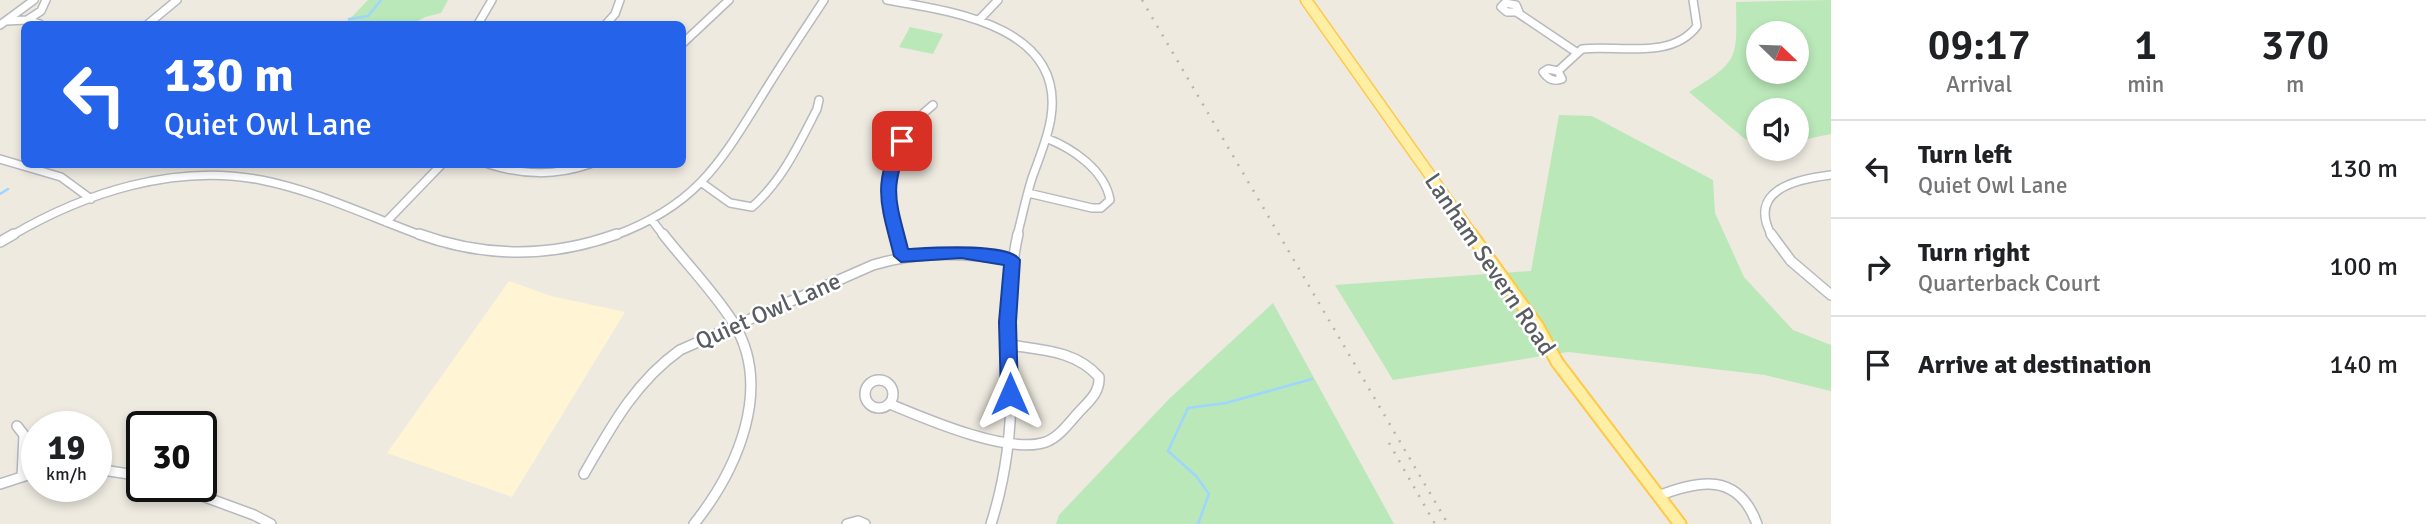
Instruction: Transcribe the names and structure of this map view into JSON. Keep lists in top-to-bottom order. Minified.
{"streets":{"main road":["Lanham Severn Road"],"street":["Quiet Owl Lane"]},"north":"bottom right","page":{"eta":["09:17","Arrival","1","min","370","m"],"turn":["130 m","Quiet Owl Lane"],"list":[{"name":"Turn left","note":"Quiet Owl Lane","value":"130 m"},{"name":"Turn right","note":"Quarterback Court","value":"100 m"},{"name":"Arrive at destination","value":"140 m"}],"speed":"19 km/h","limit":"30"}}
